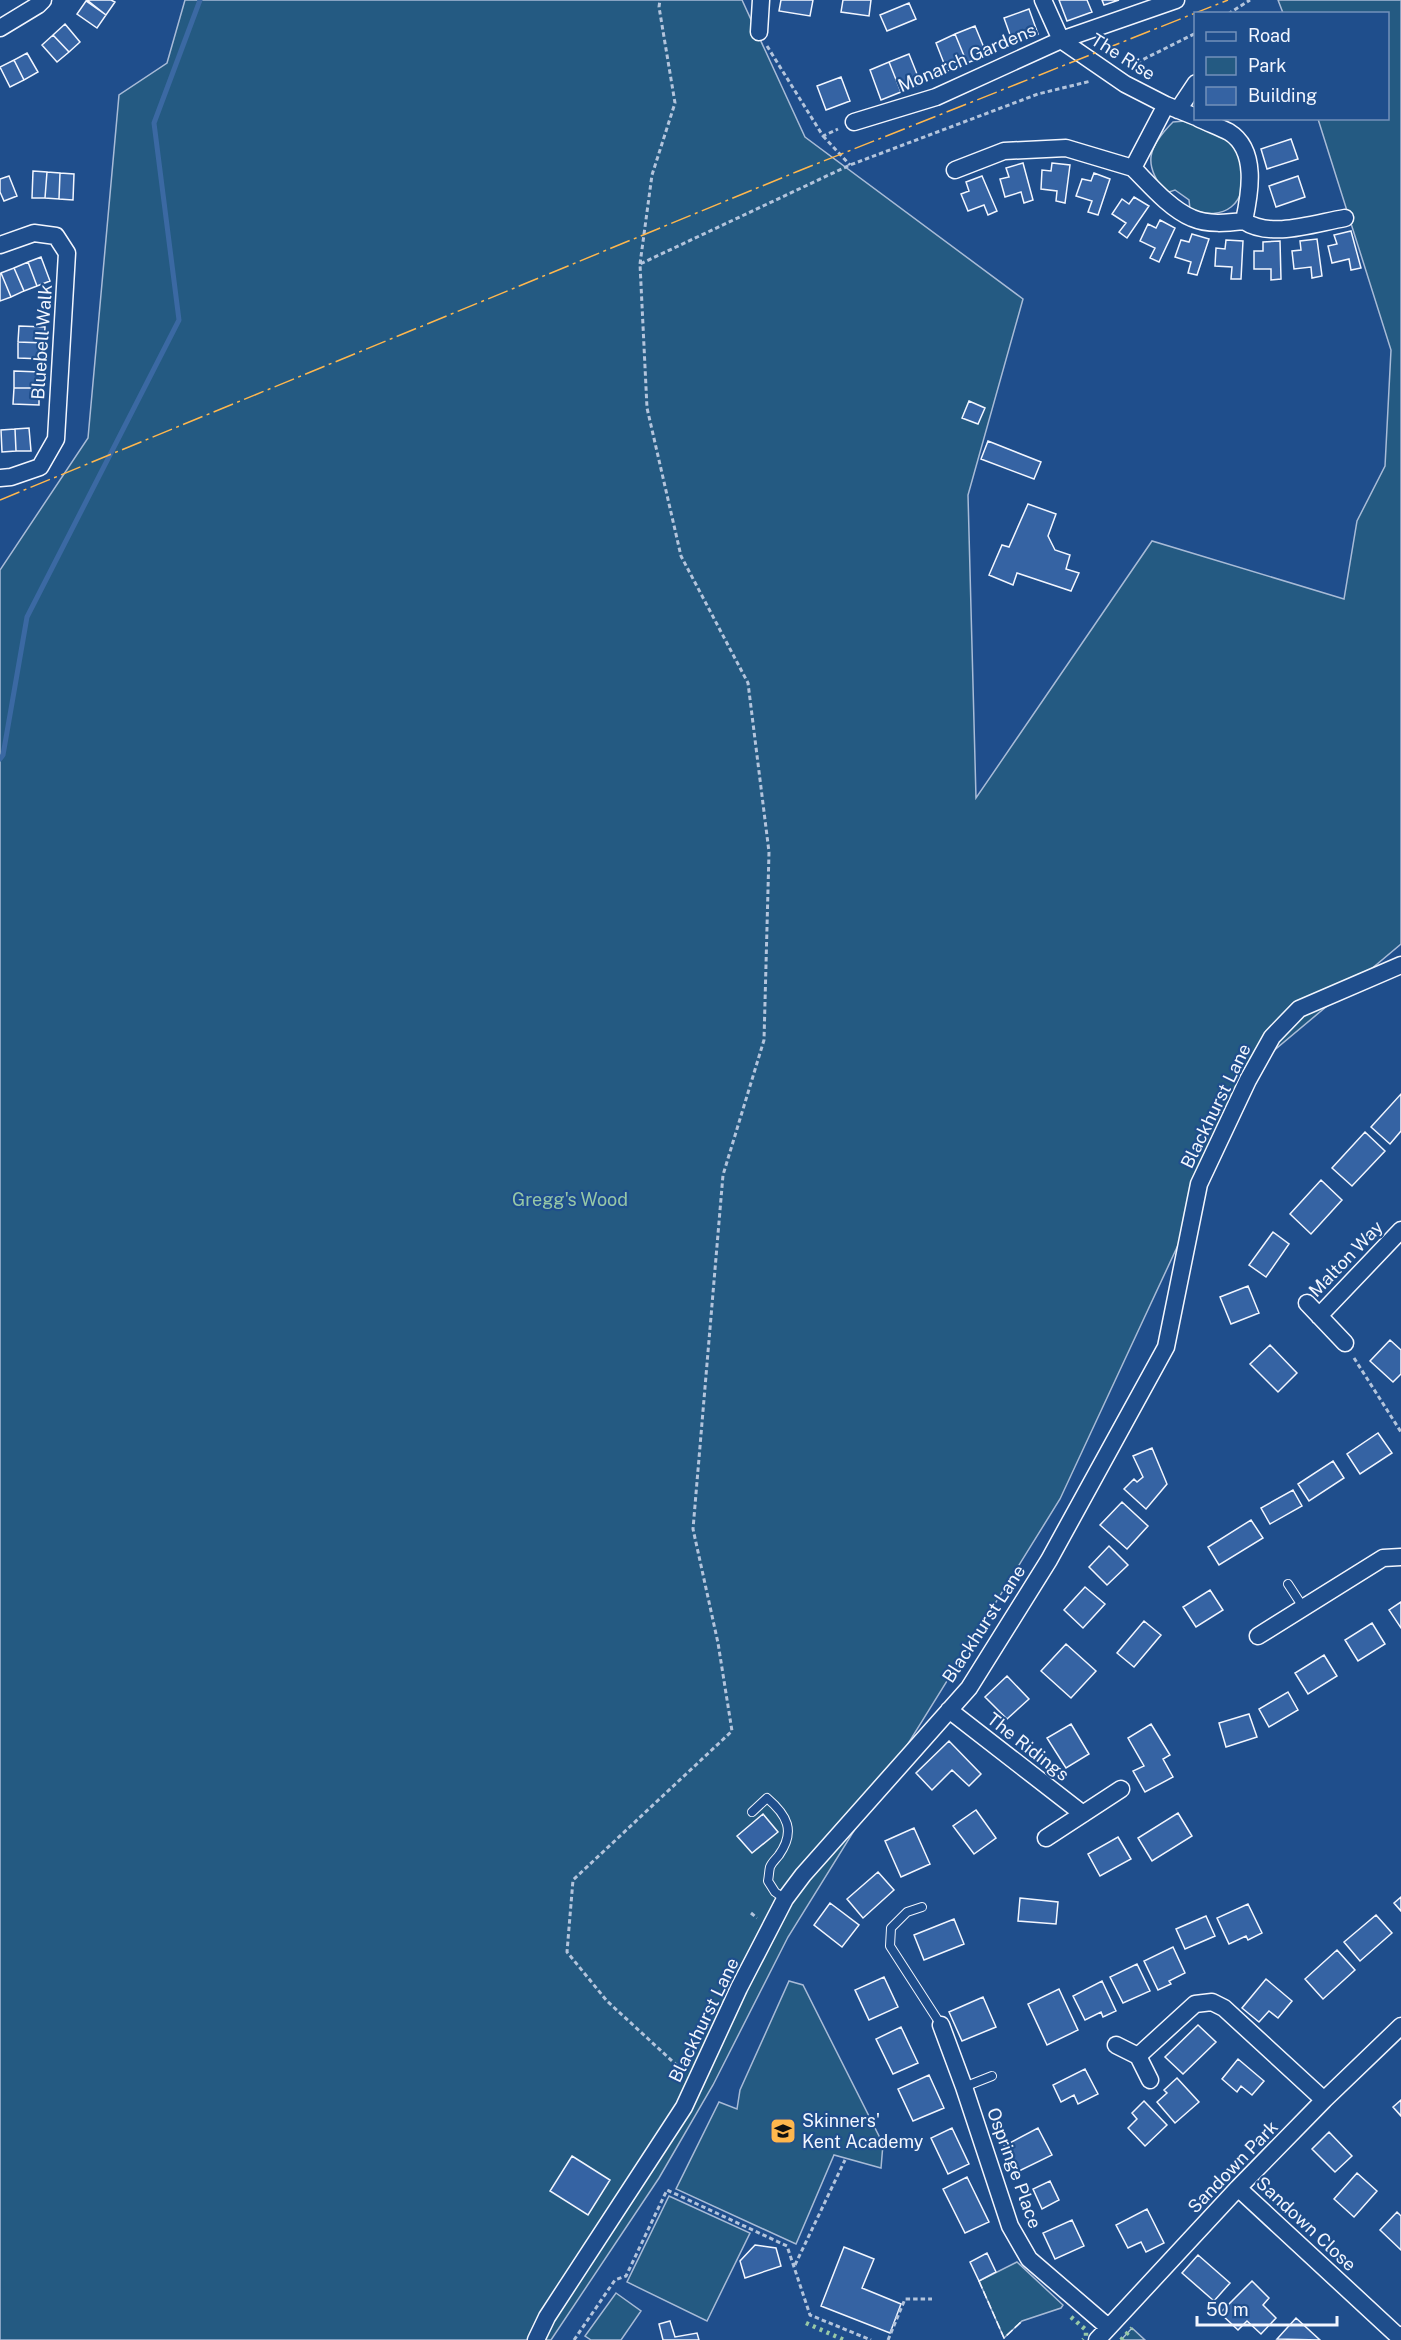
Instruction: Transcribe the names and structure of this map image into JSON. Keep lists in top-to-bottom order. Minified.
{"streets":{"street":["The Rise","Monarch Gardens","Bluebell Walk","Blackhurst Lane","Malton Way","The Ridings","Sandown Park","Ospringe Place","Sandown Close"]},"crossings":[["The Rise","Monarch Gardens"],["Blackhurst Lane","The Ridings"],["Sandown Park","Ospringe Place"],["Sandown Park","Sandown Close"]],"parks":["Gregg's Wood"],"places":{"school or university":["Skinners' Kent Academy"]},"legend":["Road","Park","Building"],"scale_bar":"50 m"}
